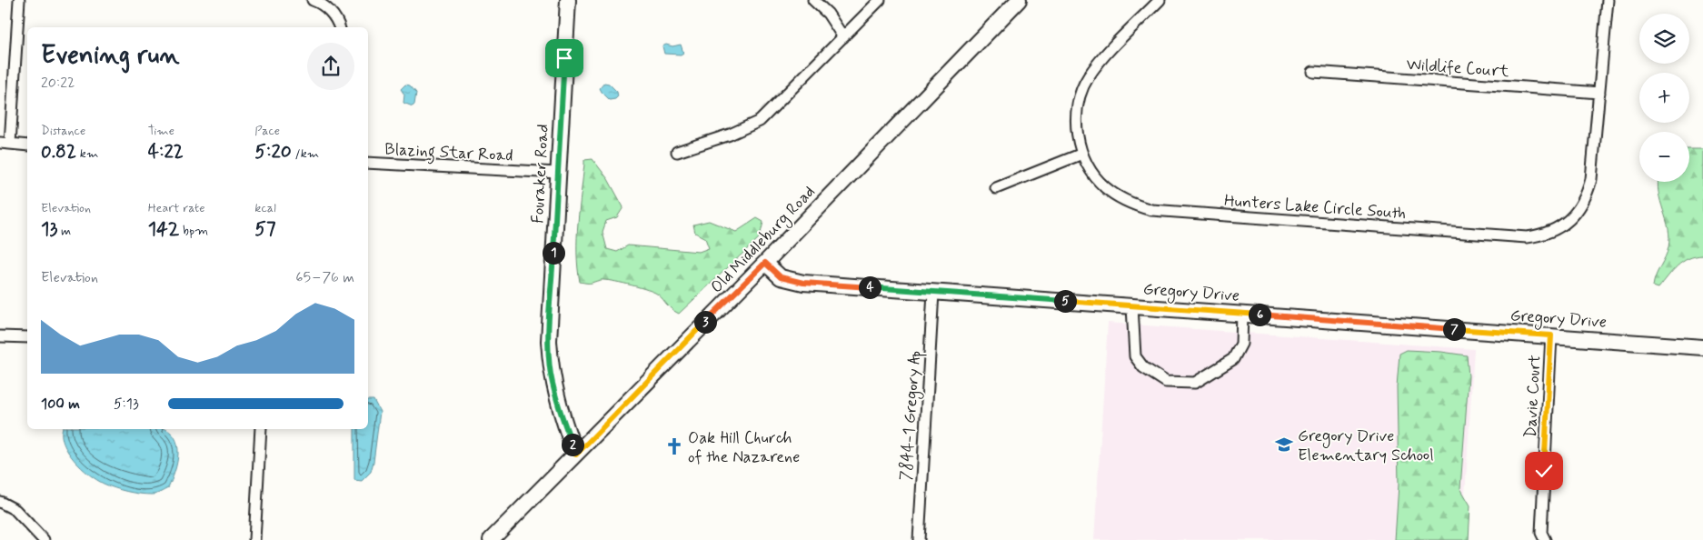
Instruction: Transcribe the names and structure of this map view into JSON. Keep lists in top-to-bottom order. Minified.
{"streets":{"main road":["Fouraker Road","Old Middleburg Road","Gregory Drive"],"street":["Wildlife Court","Blazing Star Road","Hunters Lake Circle South","Davie Court","7844-1 Gregory Ap"]},"crossings":[["Wildlife Court","Hunters Lake Circle South"],["Blazing Star Road","Fouraker Road"],["Fouraker Road","Old Middleburg Road"],["Old Middleburg Road","Gregory Drive"],["Gregory Drive","Davie Court"],["Gregory Drive","7844-1 Gregory Ap"]],"places":{"school or university":["Gregory Drive Elementary School"],"church":["Oak Hill Church of the Nazarene"]},"page":{"map_buttons":["+","−"],"heading":["Evening run","20:22"],"stats":[["Distance","0.82 km"],["Time","4:22"],["Pace","5:20 /km"],["Elevation","13 m"],["Heart rate","142 bpm"],["kcal","57"]],"pins":["1","4","5","6","3","7","2"],"chart":["Elevation","65–76 m"],"list":[{"name":"100 m","note":"5:13"}]}}
